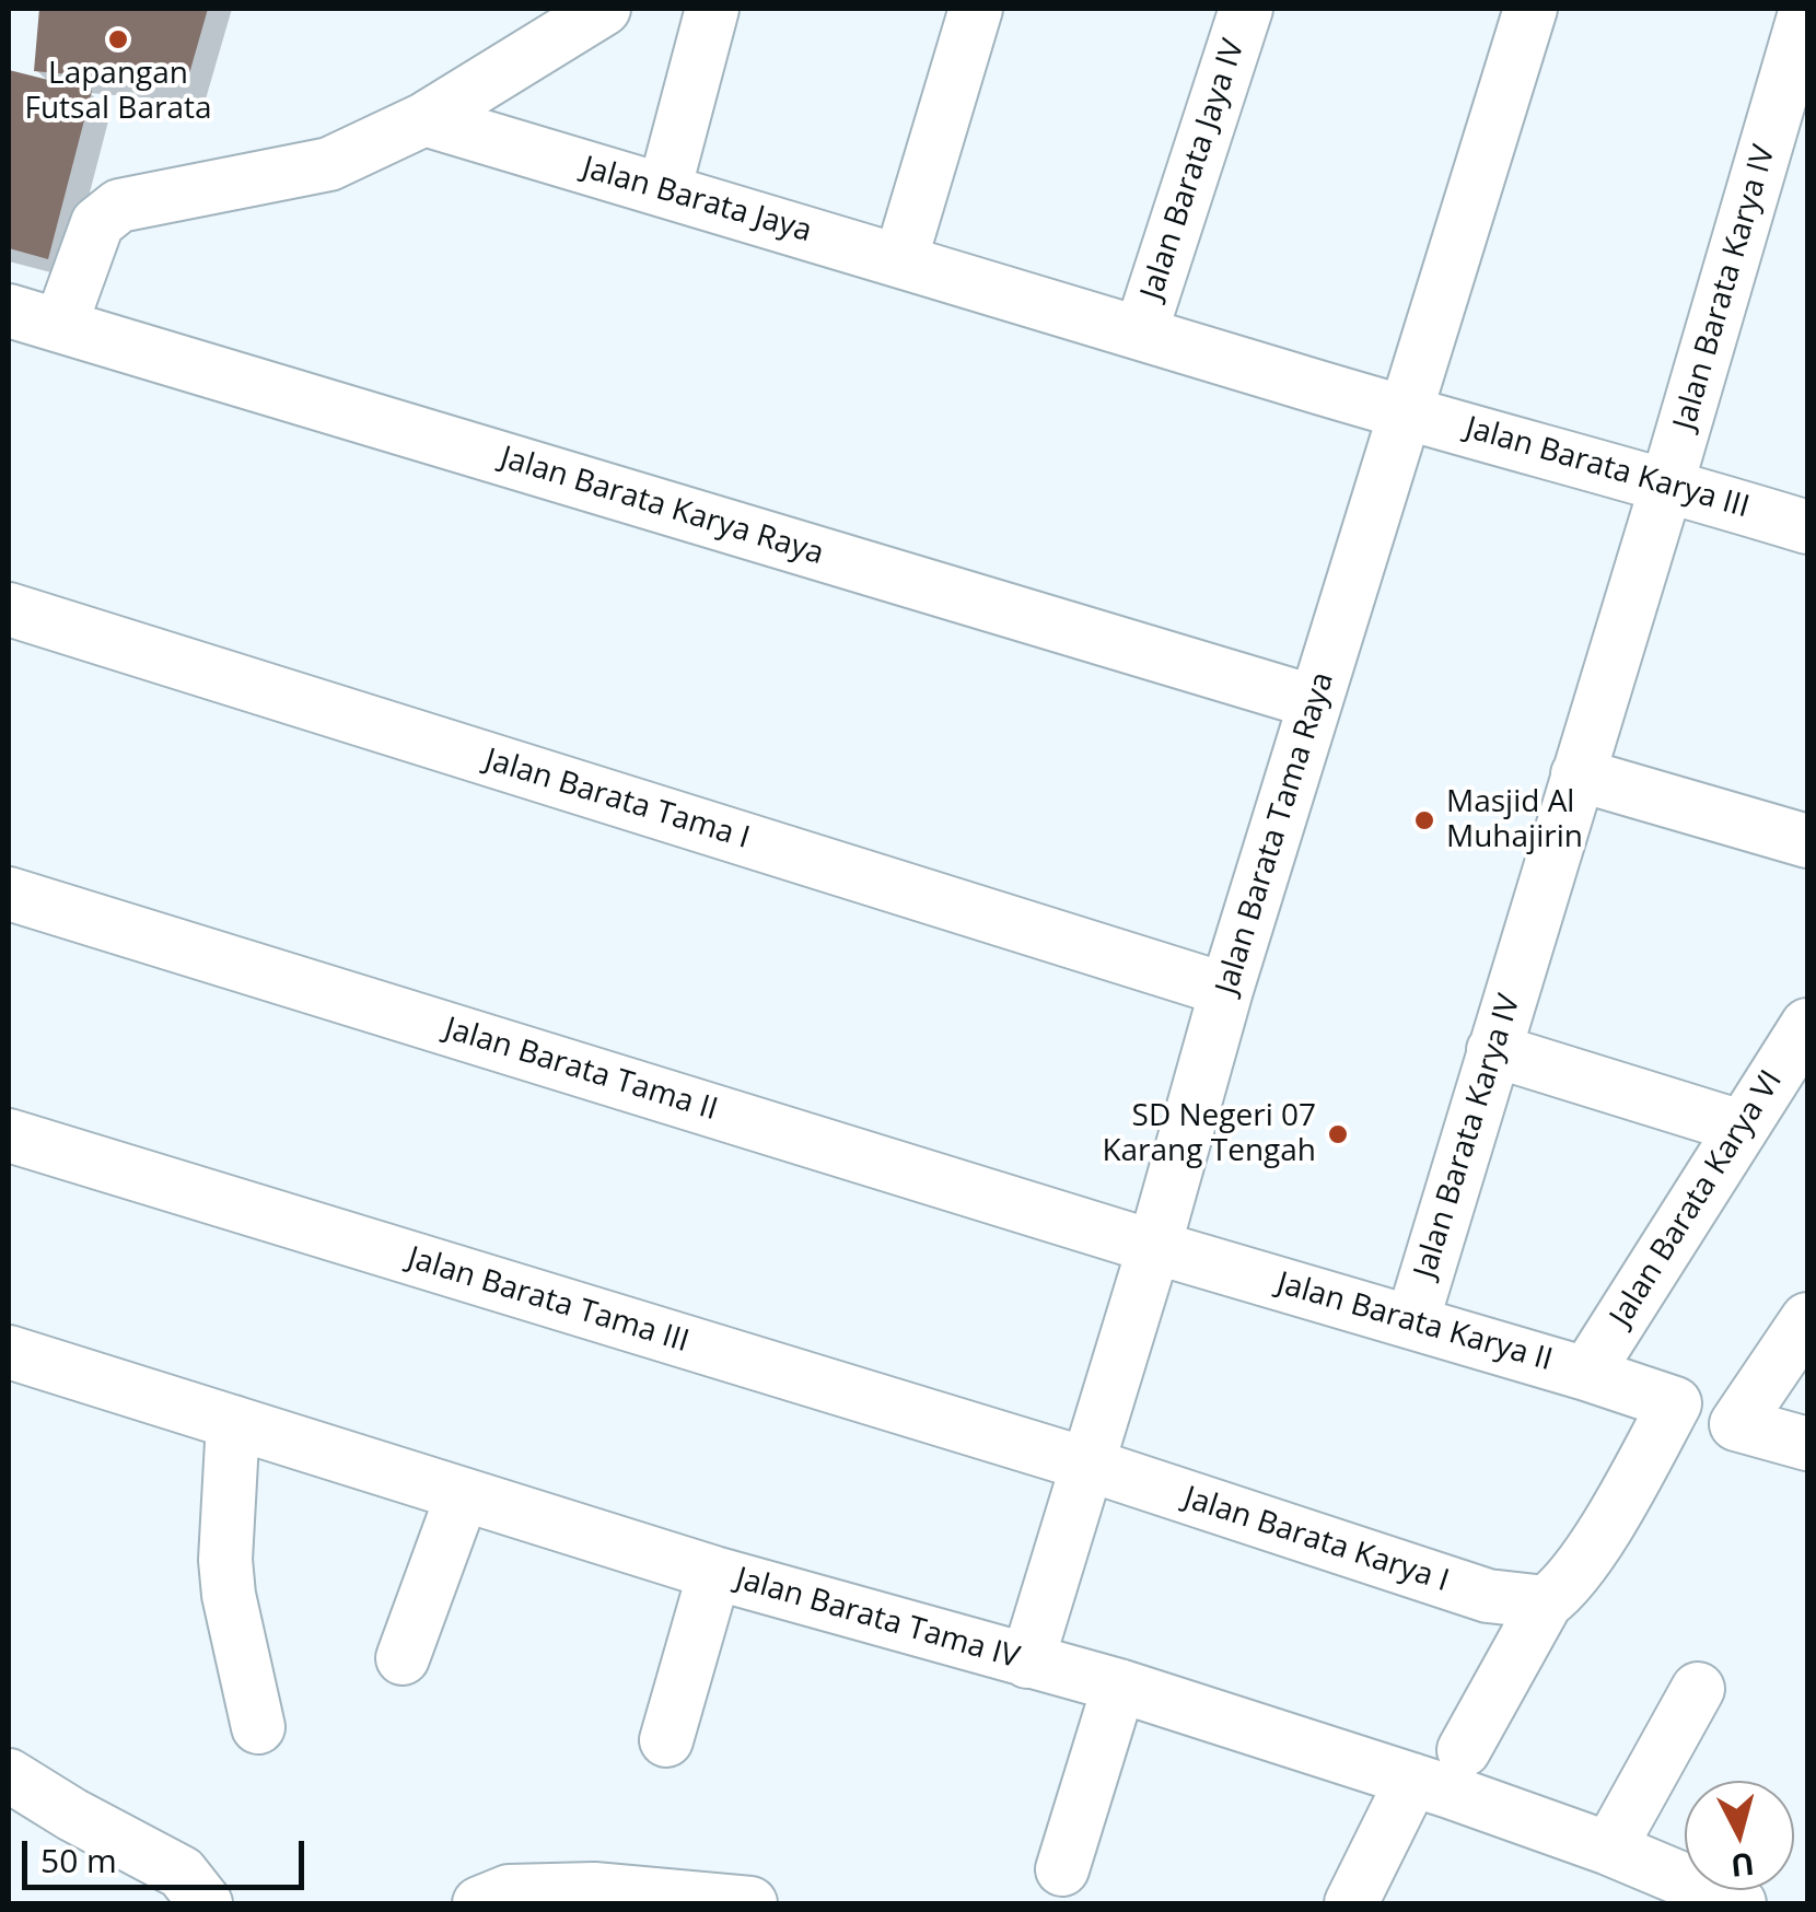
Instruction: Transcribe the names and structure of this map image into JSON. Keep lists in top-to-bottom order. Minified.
{"streets":{"street":["Jalan Barata Jaya IV","Jalan Barata Jaya","Jalan Barata Karya IV","Jalan Barata Karya III","Jalan Barata Karya Raya","Jalan Barata Tama I","Jalan Barata Tama Raya","Jalan Barata Tama II","Jalan Barata Karya VI","Jalan Barata Tama III","Jalan Barata Karya II","Jalan Barata Karya I","Jalan Barata Tama IV"]},"crossings":[["Jalan Barata Jaya IV","Jalan Barata Jaya"],["Jalan Barata Jaya","Jalan Barata Karya III"],["Jalan Barata Jaya","Jalan Barata Tama Raya"],["Jalan Barata Karya IV","Jalan Barata Karya III"],["Jalan Barata Karya IV","Jalan Barata Karya II"],["Jalan Barata Karya III","Jalan Barata Tama Raya"],["Jalan Barata Karya Raya","Jalan Barata Tama Raya"],["Jalan Barata Tama I","Jalan Barata Tama Raya"],["Jalan Barata Tama Raya","Jalan Barata Tama II"],["Jalan Barata Tama Raya","Jalan Barata Tama III"],["Jalan Barata Tama Raya","Jalan Barata Karya II"],["Jalan Barata Tama Raya","Jalan Barata Karya I"],["Jalan Barata Tama Raya","Jalan Barata Tama IV"],["Jalan Barata Tama II","Jalan Barata Karya II"],["Jalan Barata Karya VI","Jalan Barata Karya II"],["Jalan Barata Tama III","Jalan Barata Karya I"],["Jalan Barata Karya II","Jalan Barata Karya I"]],"places":["Lapangan Futsal Barata","Masjid Al Muhajirin","SD Negeri 07 Karang Tengah"],"scale_bar":"50 m","north":"bottom"}
